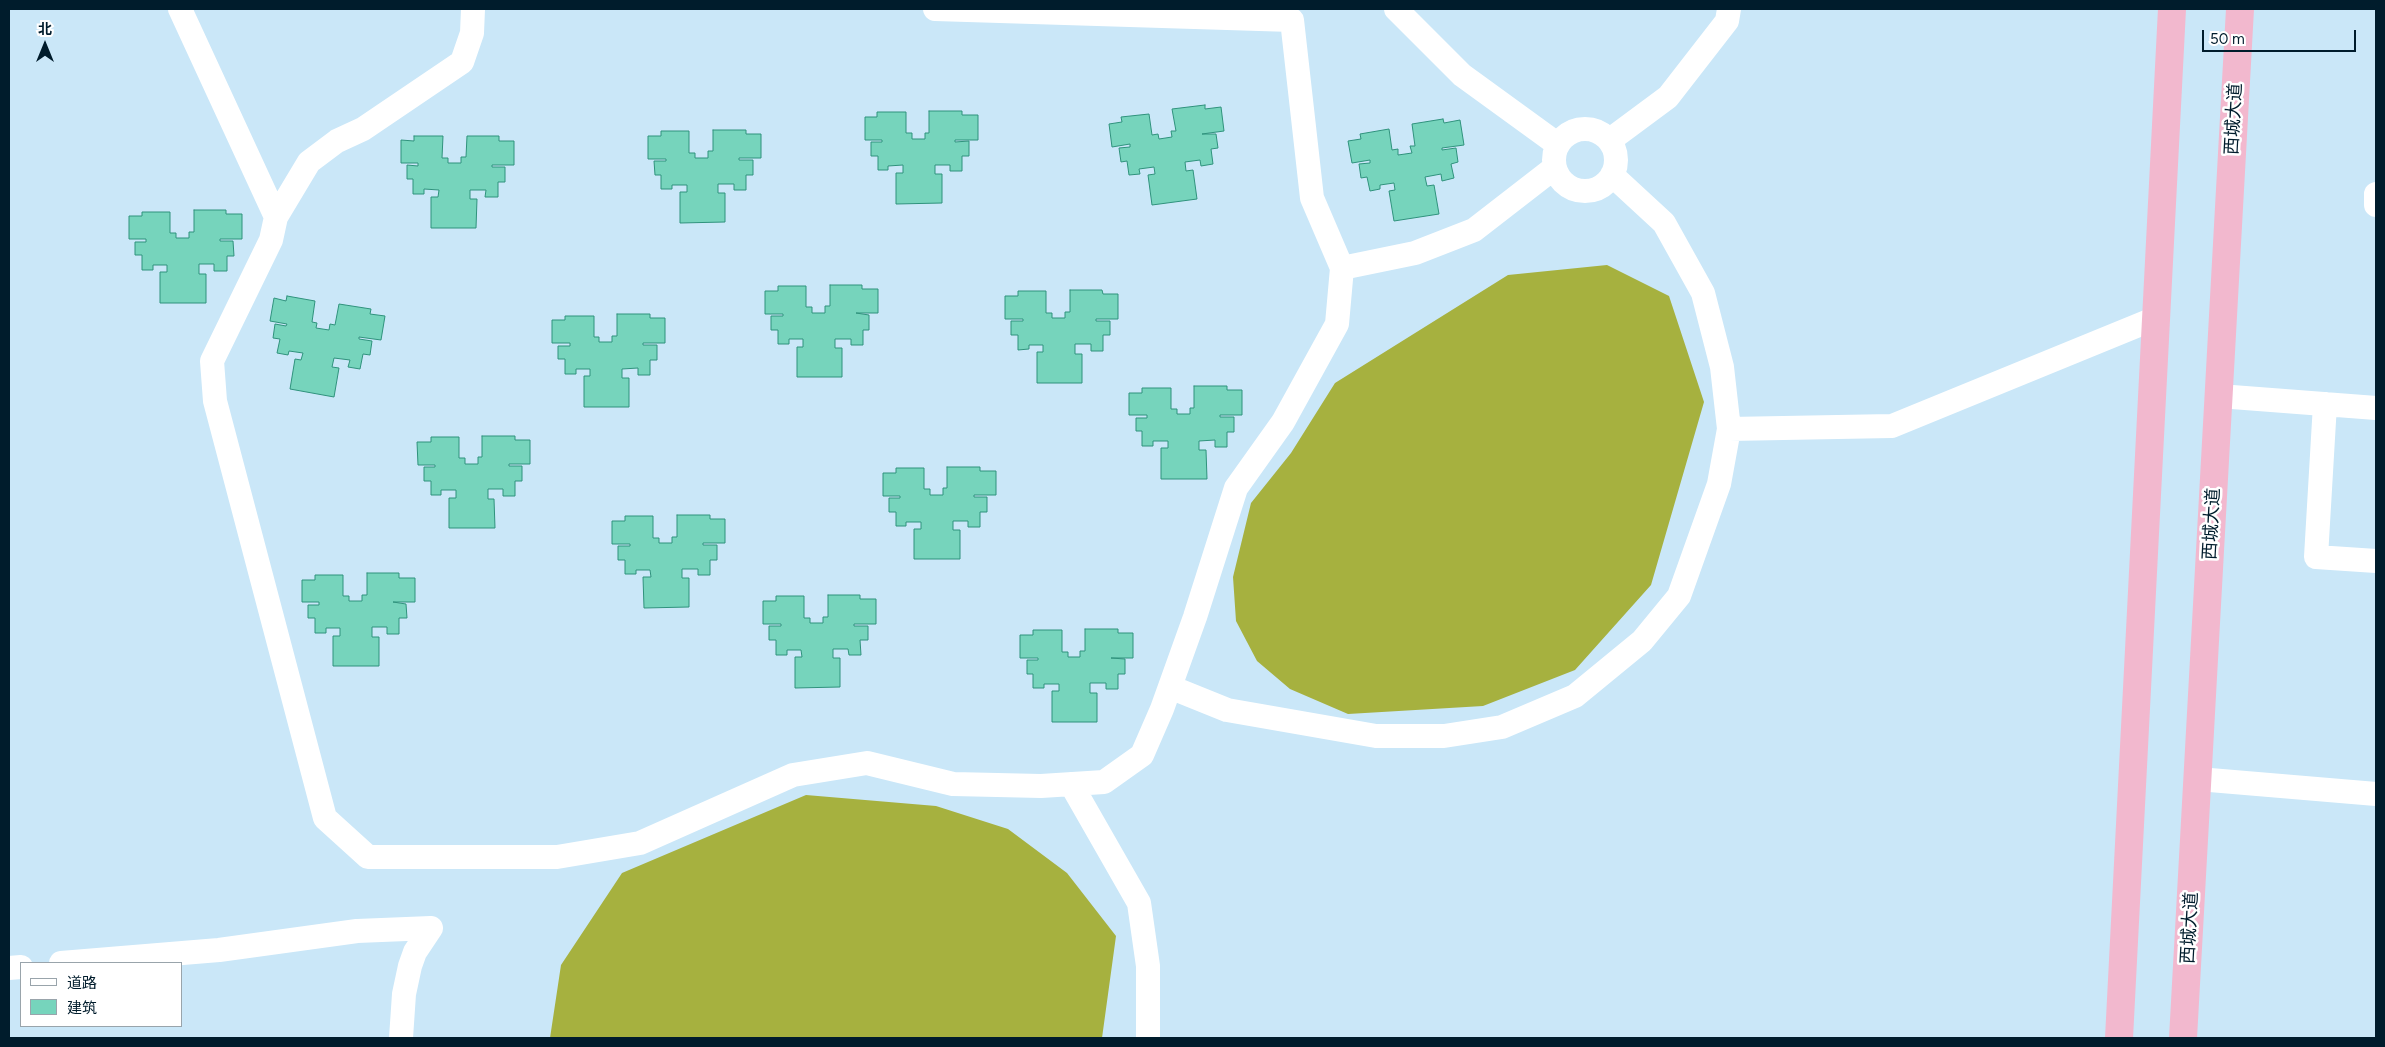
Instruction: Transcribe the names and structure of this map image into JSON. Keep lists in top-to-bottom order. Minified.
{"streets":{"highway":["西城大道"]},"legend":["道路","建筑"],"scale_bar":"50 m","north":"top"}
